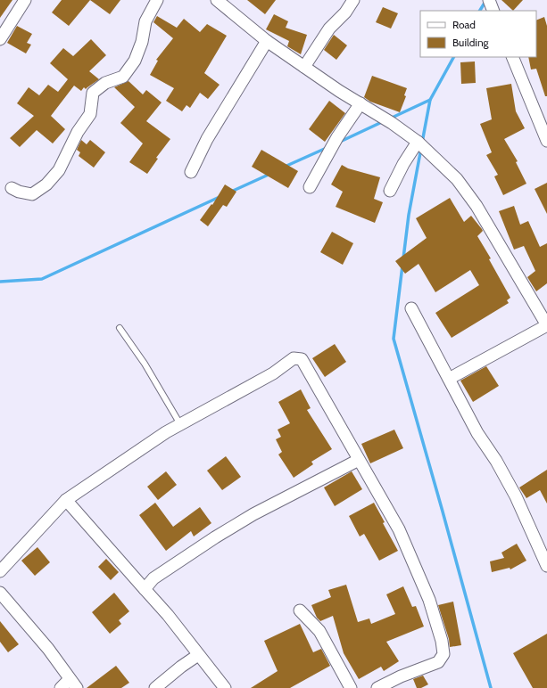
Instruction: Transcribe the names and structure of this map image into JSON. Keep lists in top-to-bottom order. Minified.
{"legend":["Road","Building"]}
